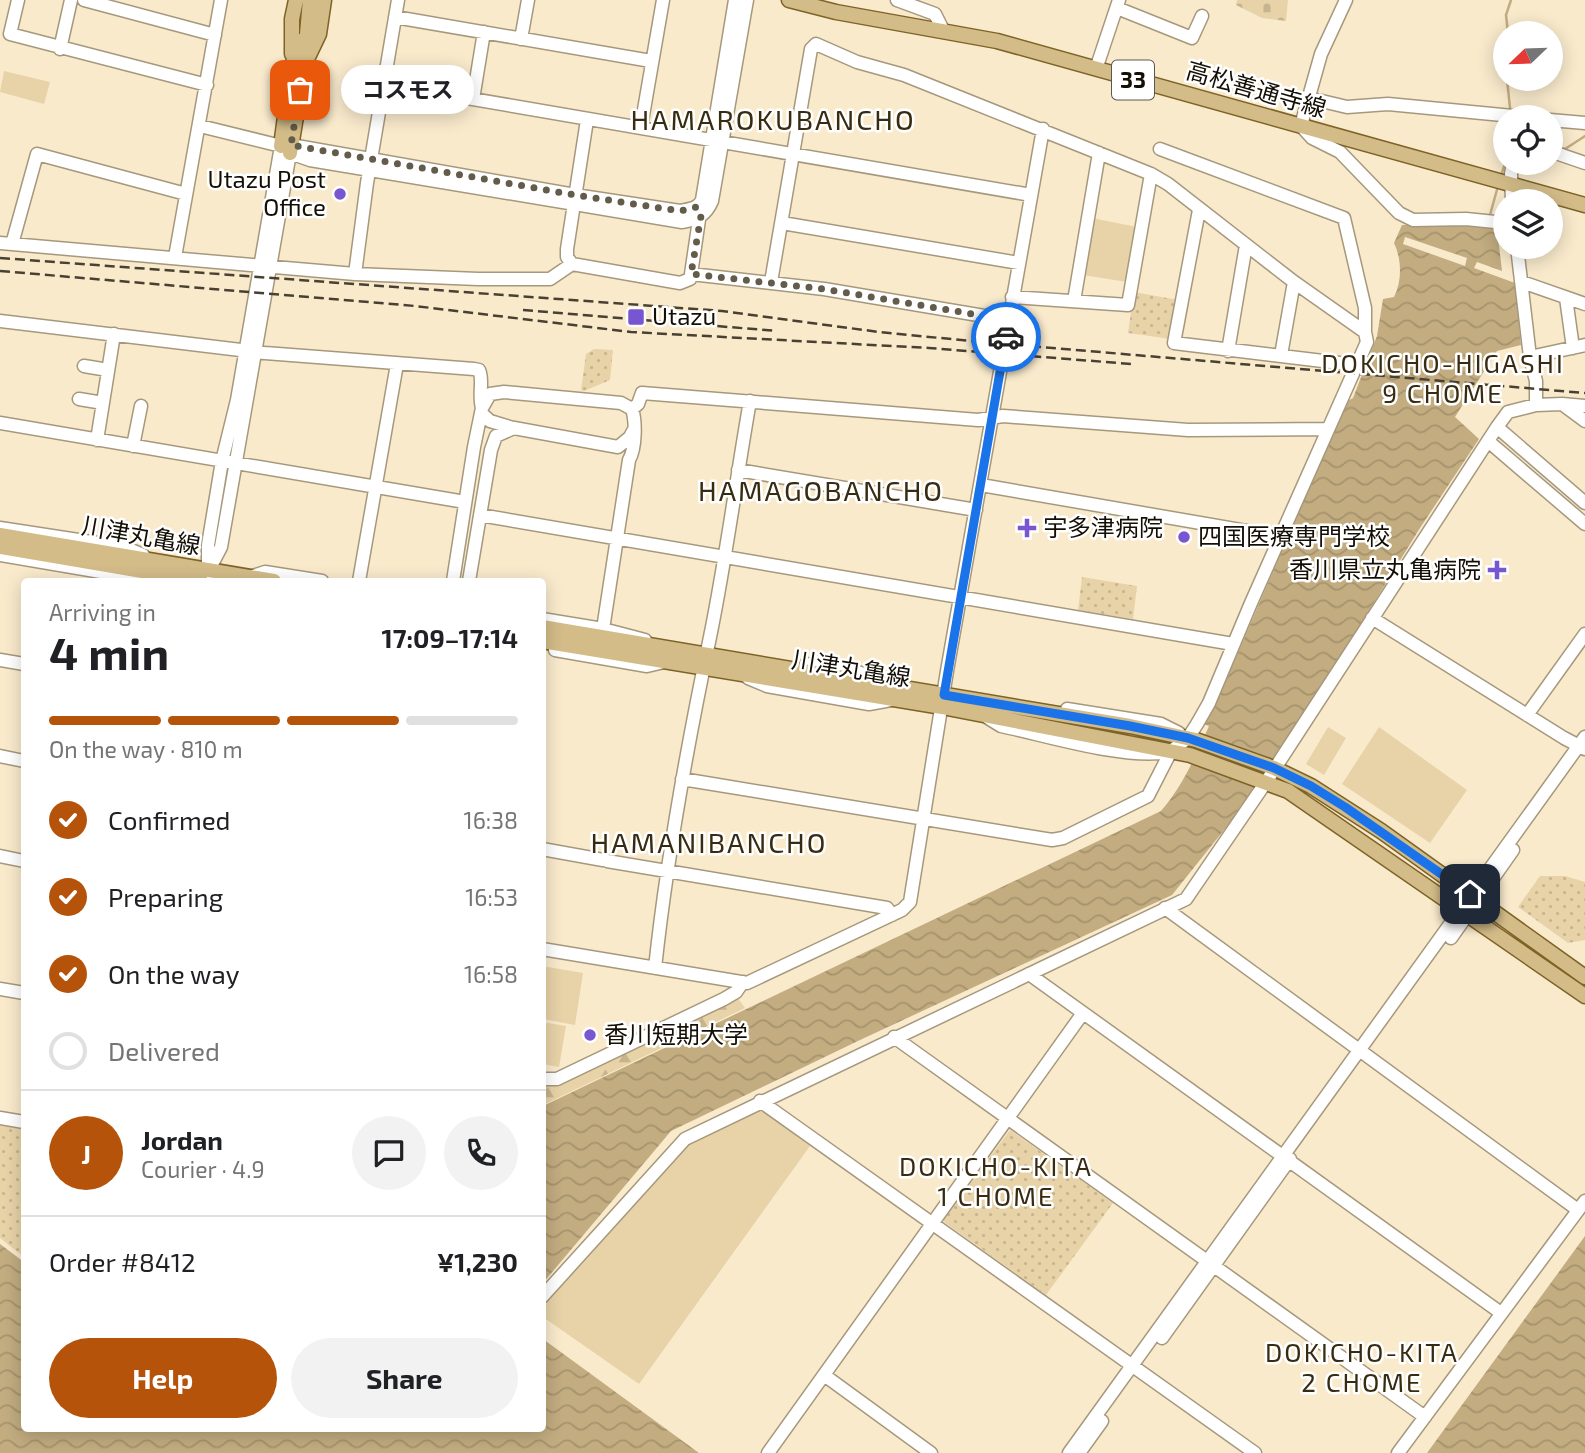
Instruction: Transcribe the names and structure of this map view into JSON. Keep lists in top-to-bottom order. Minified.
{"streets":{"main road":["33","高松善通寺線","川津丸亀線"]},"districts":["HAMAROKUBANCHO","DOKICHO-HIGASHI 9 CHOME","HAMAGOBANCHO","HAMANIBANCHO","DOKICHO-KITA 1 CHOME","DOKICHO-KITA 2 CHOME"],"places":{"other":["コスモス","Utazu Post Office","四国医療専門学校","香川短期大学"],"transit":["Utazu"],"health":["宇多津病院","香川県立丸亀病院"]},"north":"bottom left","page":{"bubble":"コスモス","heading":["4 min","Arriving in","17:09–17:14"],"panel":["Jordan","Courier · 4.9","Order #8412","¥1,230"],"bar":"On the way · 810 m","list":[["Confirmed","16:38"],["Preparing","16:53"],["On the way","16:58"],"Delivered"],"round":"J","buttons":["Help","Share"]}}
